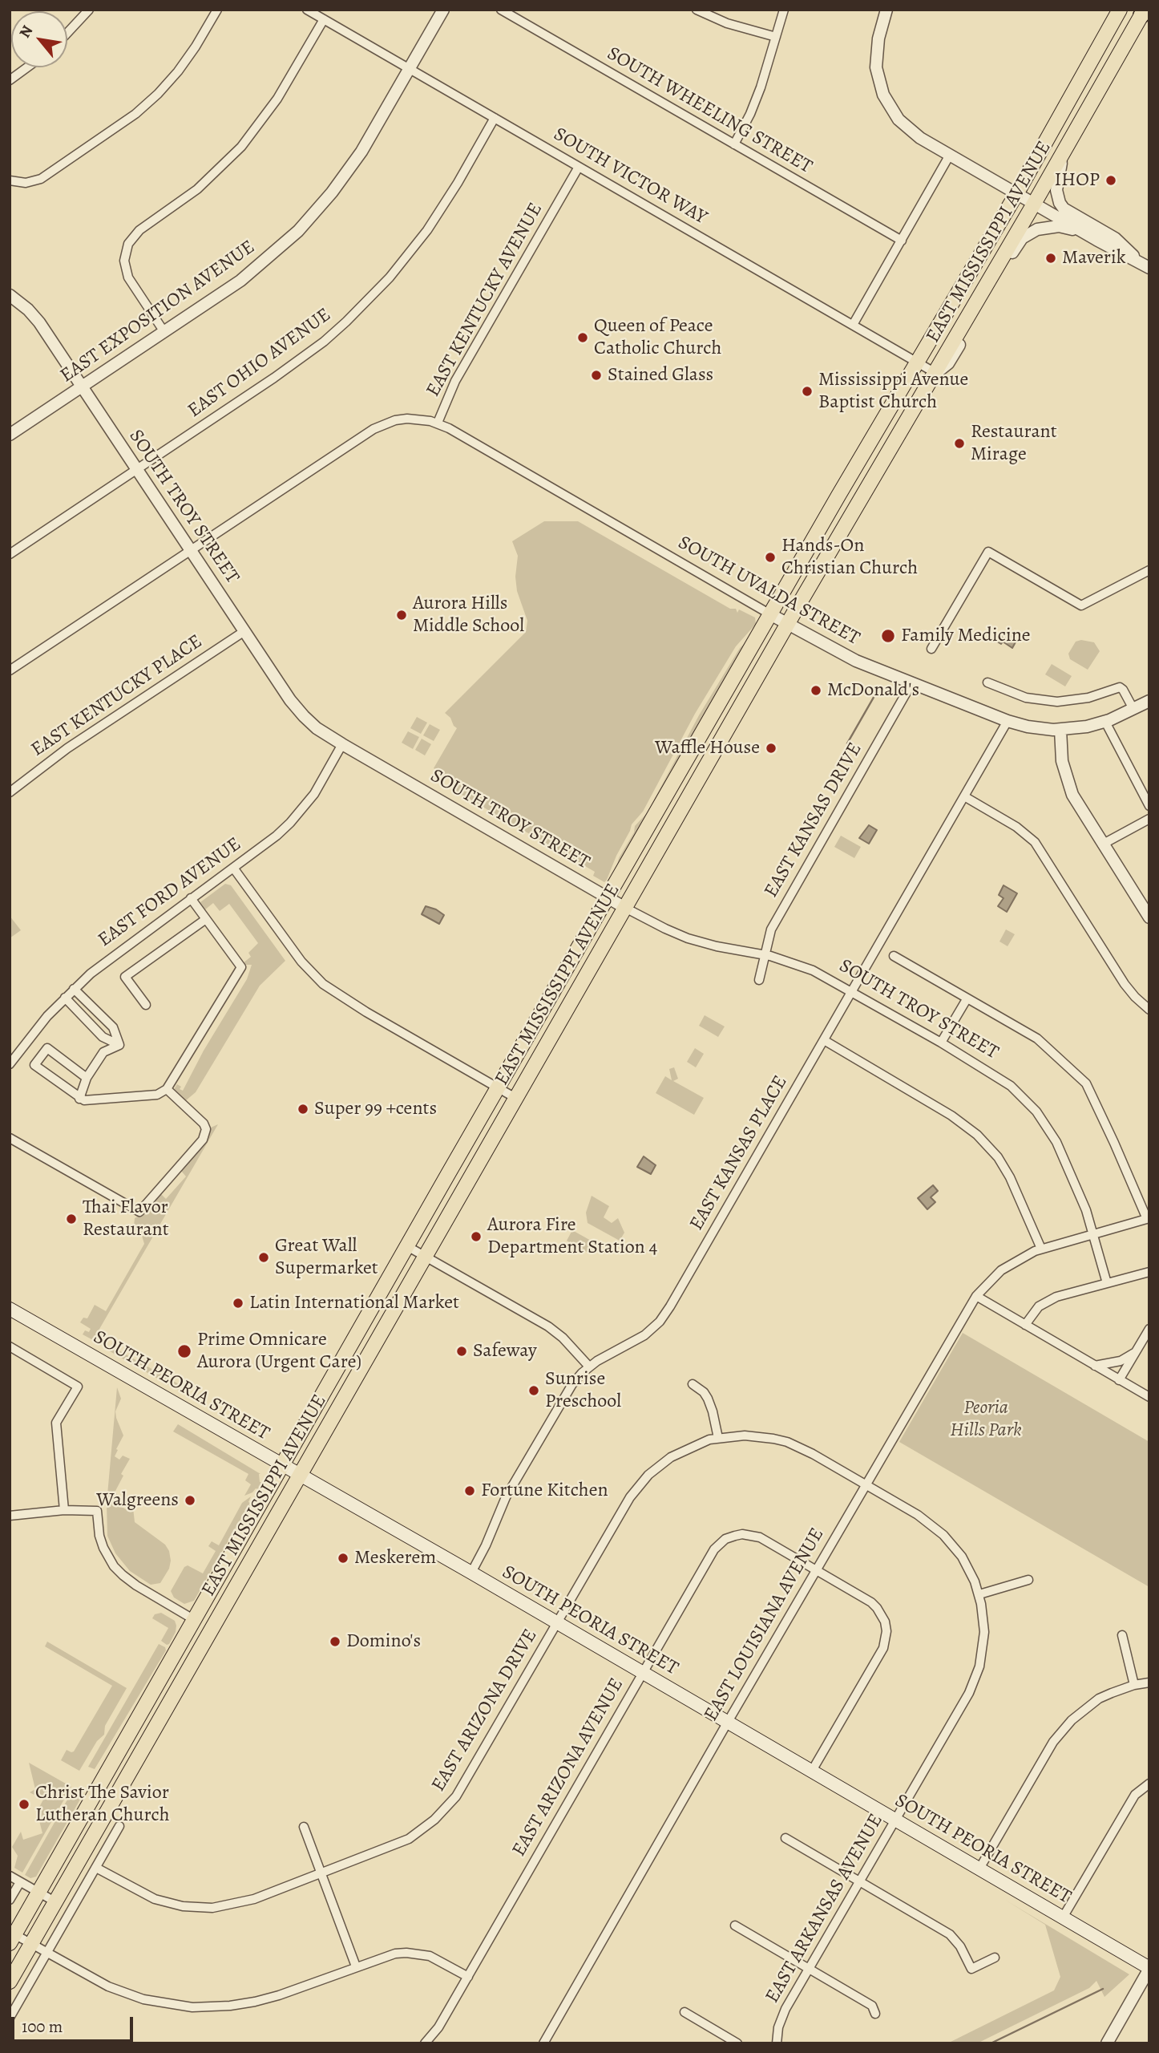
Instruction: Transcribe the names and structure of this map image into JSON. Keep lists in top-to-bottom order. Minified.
{"streets":{"main road":["EAST MISSISSIPPI AVENUE","SOUTH PEORIA STREET"],"street":["SOUTH WHEELING STREET","SOUTH VICTOR WAY","EAST KENTUCKY AVENUE","EAST EXPOSITION AVENUE","EAST OHIO AVENUE","SOUTH TROY STREET","SOUTH UVALDA STREET","EAST KENTUCKY PLACE","EAST KANSAS DRIVE","EAST FORD AVENUE","EAST KANSAS PLACE","EAST LOUISIANA AVENUE","EAST ARIZONA DRIVE","EAST ARIZONA AVENUE","EAST ARKANSAS AVENUE"]},"crossings":[["SOUTH VICTOR WAY","EAST MISSISSIPPI AVENUE"],["SOUTH VICTOR WAY","EAST KENTUCKY AVENUE"],["SOUTH VICTOR WAY","EAST EXPOSITION AVENUE"],["SOUTH VICTOR WAY","EAST OHIO AVENUE"],["EAST MISSISSIPPI AVENUE","SOUTH TROY STREET"],["EAST MISSISSIPPI AVENUE","SOUTH UVALDA STREET"],["EAST MISSISSIPPI AVENUE","SOUTH PEORIA STREET"],["EAST KENTUCKY AVENUE","SOUTH TROY STREET"],["EAST KENTUCKY AVENUE","SOUTH UVALDA STREET"],["EAST EXPOSITION AVENUE","SOUTH TROY STREET"],["EAST OHIO AVENUE","SOUTH TROY STREET"],["SOUTH TROY STREET","EAST KENTUCKY PLACE"],["SOUTH TROY STREET","EAST KANSAS DRIVE"],["SOUTH TROY STREET","EAST FORD AVENUE"],["SOUTH TROY STREET","EAST KANSAS PLACE"],["SOUTH TROY STREET","EAST LOUISIANA AVENUE"],["SOUTH UVALDA STREET","EAST KANSAS DRIVE"],["SOUTH UVALDA STREET","EAST KANSAS PLACE"],["EAST KANSAS PLACE","SOUTH PEORIA STREET"],["SOUTH PEORIA STREET","EAST LOUISIANA AVENUE"],["SOUTH PEORIA STREET","EAST ARIZONA DRIVE"],["SOUTH PEORIA STREET","EAST ARIZONA AVENUE"],["SOUTH PEORIA STREET","EAST ARKANSAS AVENUE"],["EAST LOUISIANA AVENUE","EAST ARIZONA DRIVE"],["EAST LOUISIANA AVENUE","EAST ARIZONA AVENUE"],["EAST ARIZONA DRIVE","EAST ARKANSAS AVENUE"]],"parks":["Peoria Hills Park"],"places":["IHOP","Maverik","Queen of Peace Catholic Church","Stained Glass","Mississippi Avenue Baptist Church","Restaurant Mirage","Hands-On Christian Church","Aurora Hills Middle School","Family Medicine","McDonald's","Waffle House","Super 99 +cents","Thai Flavor Restaurant","Aurora Fire Department Station 4","Great Wall Supermarket","Latin International Market","Prime Omnicare Aurora (Urgent Care)","Safeway","Sunrise Preschool","Fortune Kitchen","Walgreens","Meskerem","Domino's","Christ The Savior Lutheran Church"],"scale_bar":"100 m","north":"top left"}
